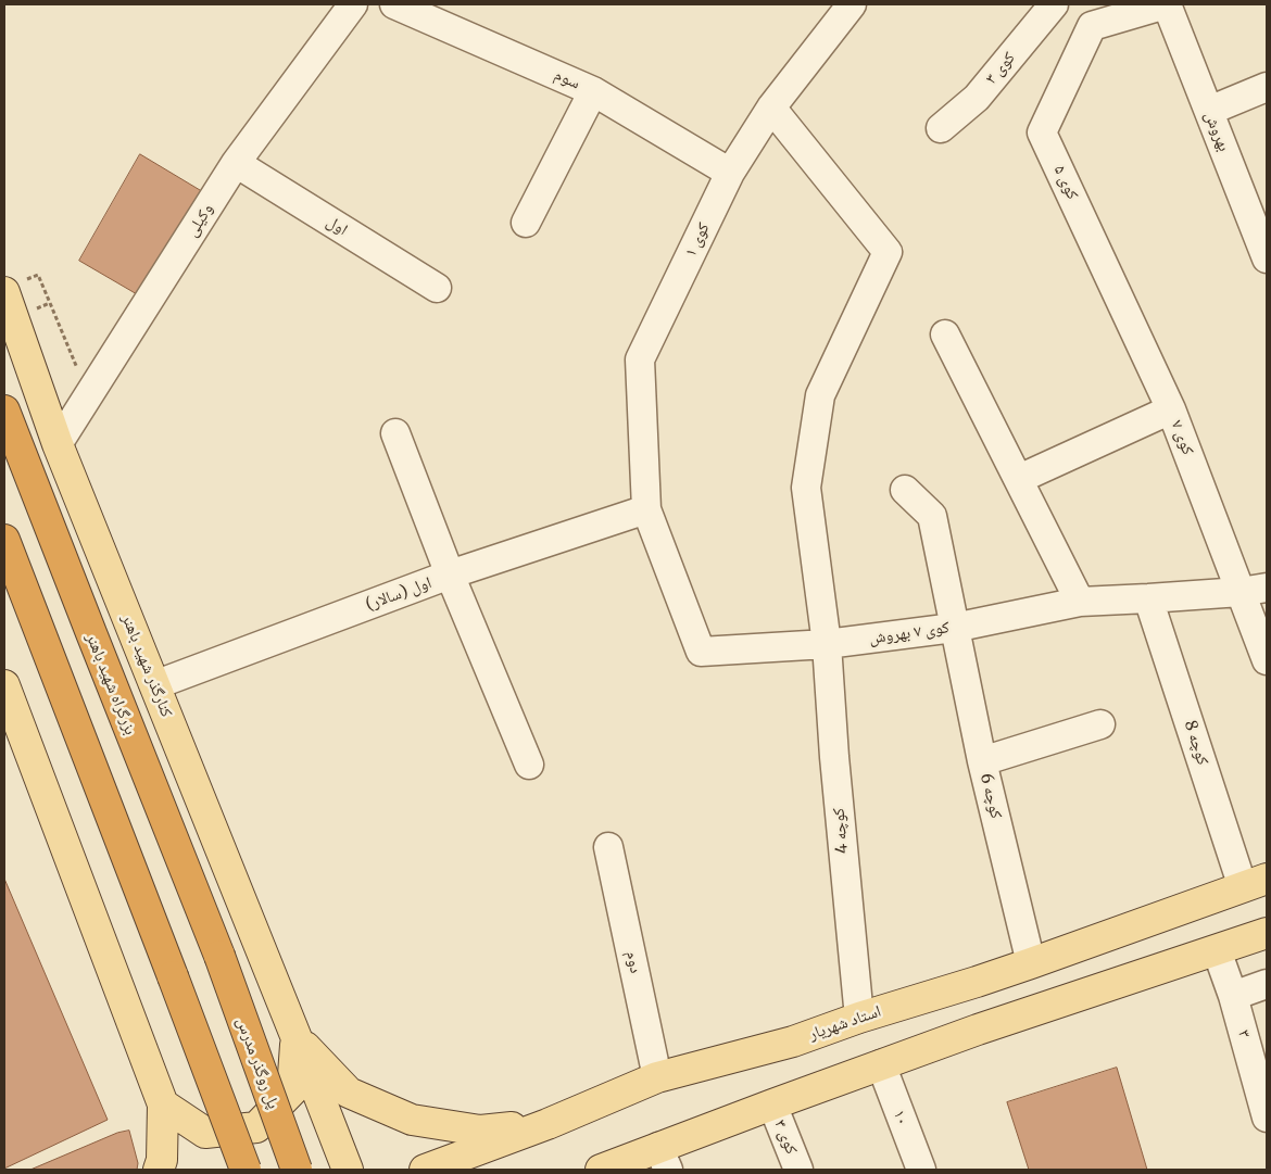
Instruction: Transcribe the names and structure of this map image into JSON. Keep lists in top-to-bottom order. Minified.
{"streets":{"highway":["بزرگراه شهید باهنر","پل روگذر مدرس"],"main road":["کنارگذر شهید باهنر","استاد شهریار"],"street":["کوی ۳","سوم","بهروش","کوی ۵","وکیلی","اول","کوی ۱","کوی ۷","اول (سالار)","کوی ۷ بهروش","کوچه 8","کوچه 6","کوچه 4","دوم","۳","۱۰"]},"crossings":[["سوم","کوی ۱"],["بهروش","کوی ۵"],["کوی ۵","کوی ۷"],["وکیلی","اول"],["وکیلی","کنارگذر شهید باهنر"],["کوی ۱","اول (سالار)"],["کوی ۱","کوی ۷ بهروش"],["کوی ۱","کوچه 4"],["کوی ۷","کوی ۷ بهروش"],["اول (سالار)","کوی ۷ بهروش"],["اول (سالار)","کنارگذر شهید باهنر"],["کوی ۷ بهروش","کوچه 8"],["کوی ۷ بهروش","کوچه 6"],["کوی ۷ بهروش","کوچه 4"],["بزرگراه شهید باهنر","پل روگذر مدرس"],["کوچه 8","استاد شهریار"],["کوچه 6","استاد شهریار"],["کوچه 4","استاد شهریار"],["دوم","استاد شهریار"]]}
